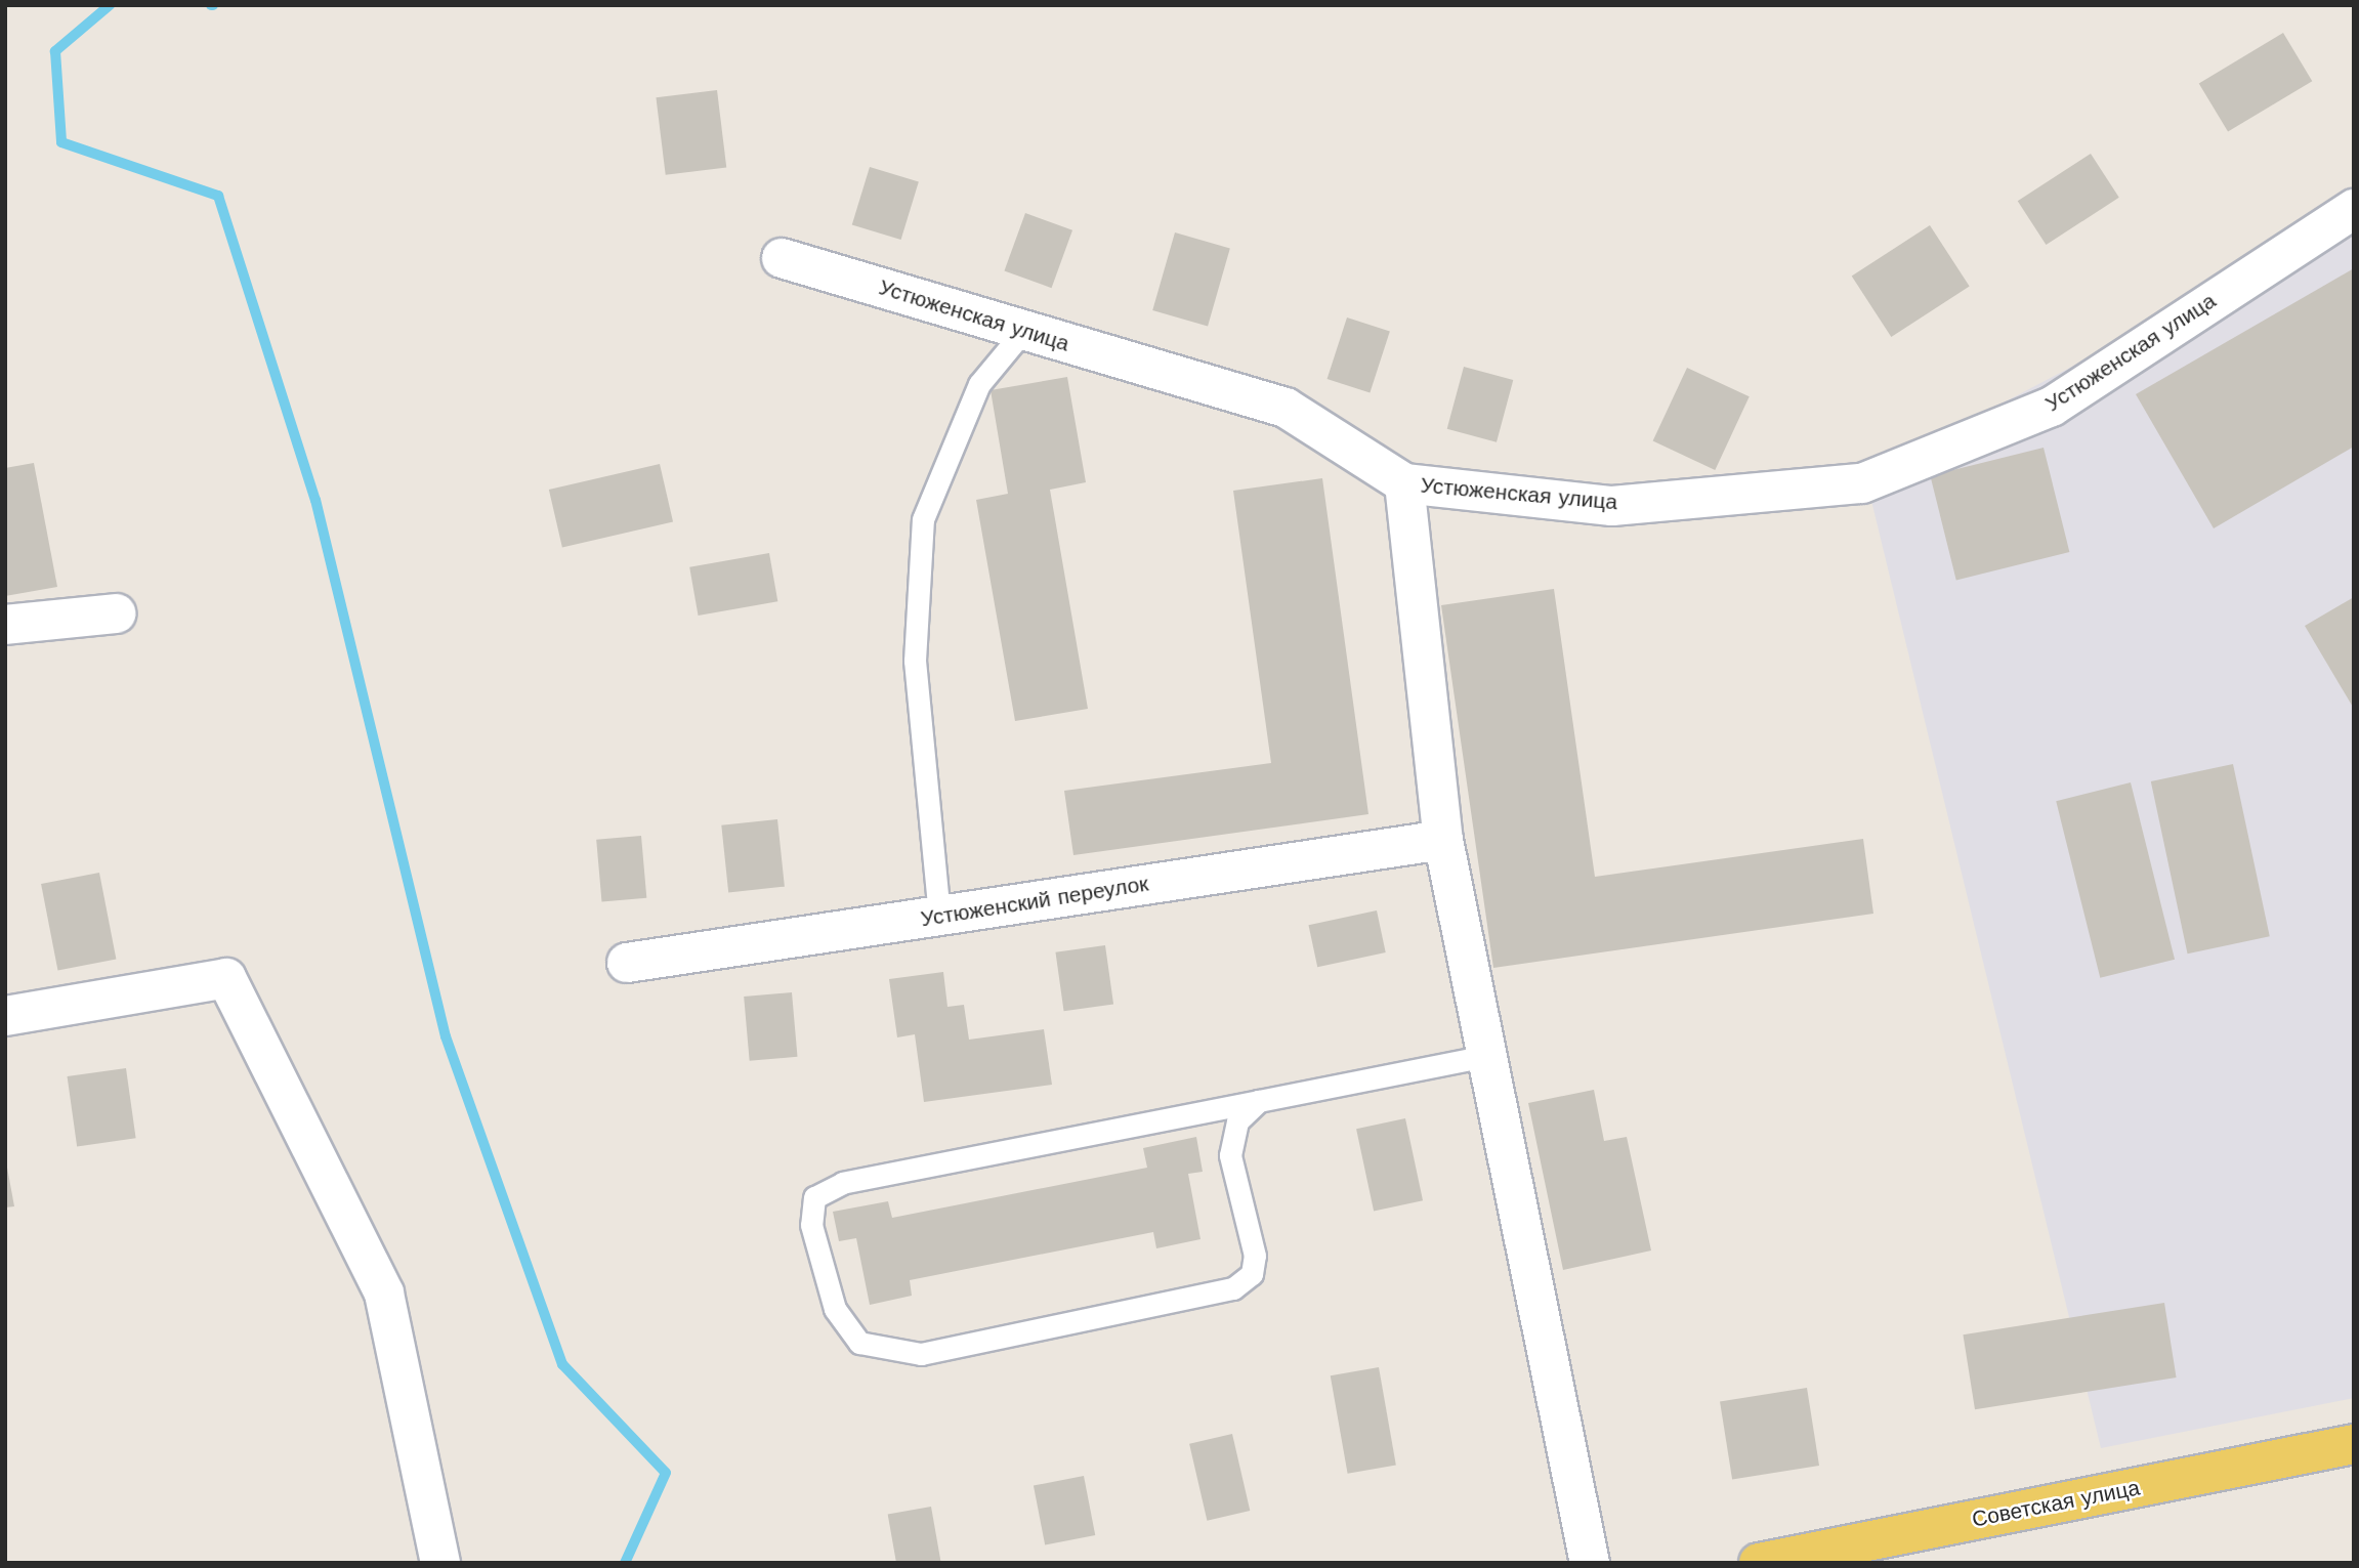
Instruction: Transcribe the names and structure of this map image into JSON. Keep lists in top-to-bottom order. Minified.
{"streets":{"main road":["Советская улица"],"street":["Устюженская улица","Устюженский переулок"]}}
